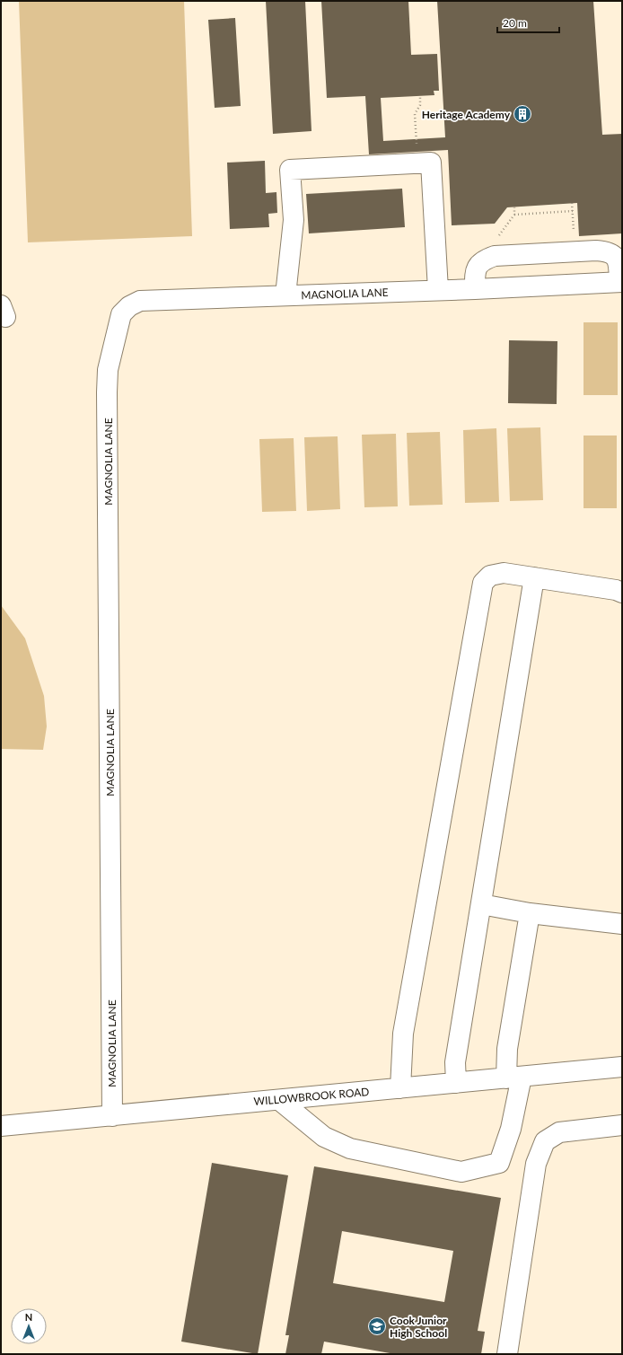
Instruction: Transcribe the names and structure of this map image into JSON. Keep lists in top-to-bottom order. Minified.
{"streets":{"street":["MAGNOLIA LANE","WILLOWBROOK ROAD"]},"crossings":[["MAGNOLIA LANE","WILLOWBROOK ROAD"]],"places":{"building":["Heritage Academy"],"school or university":["Cook Junior High School"]},"scale_bar":"20 m","north":"top"}
